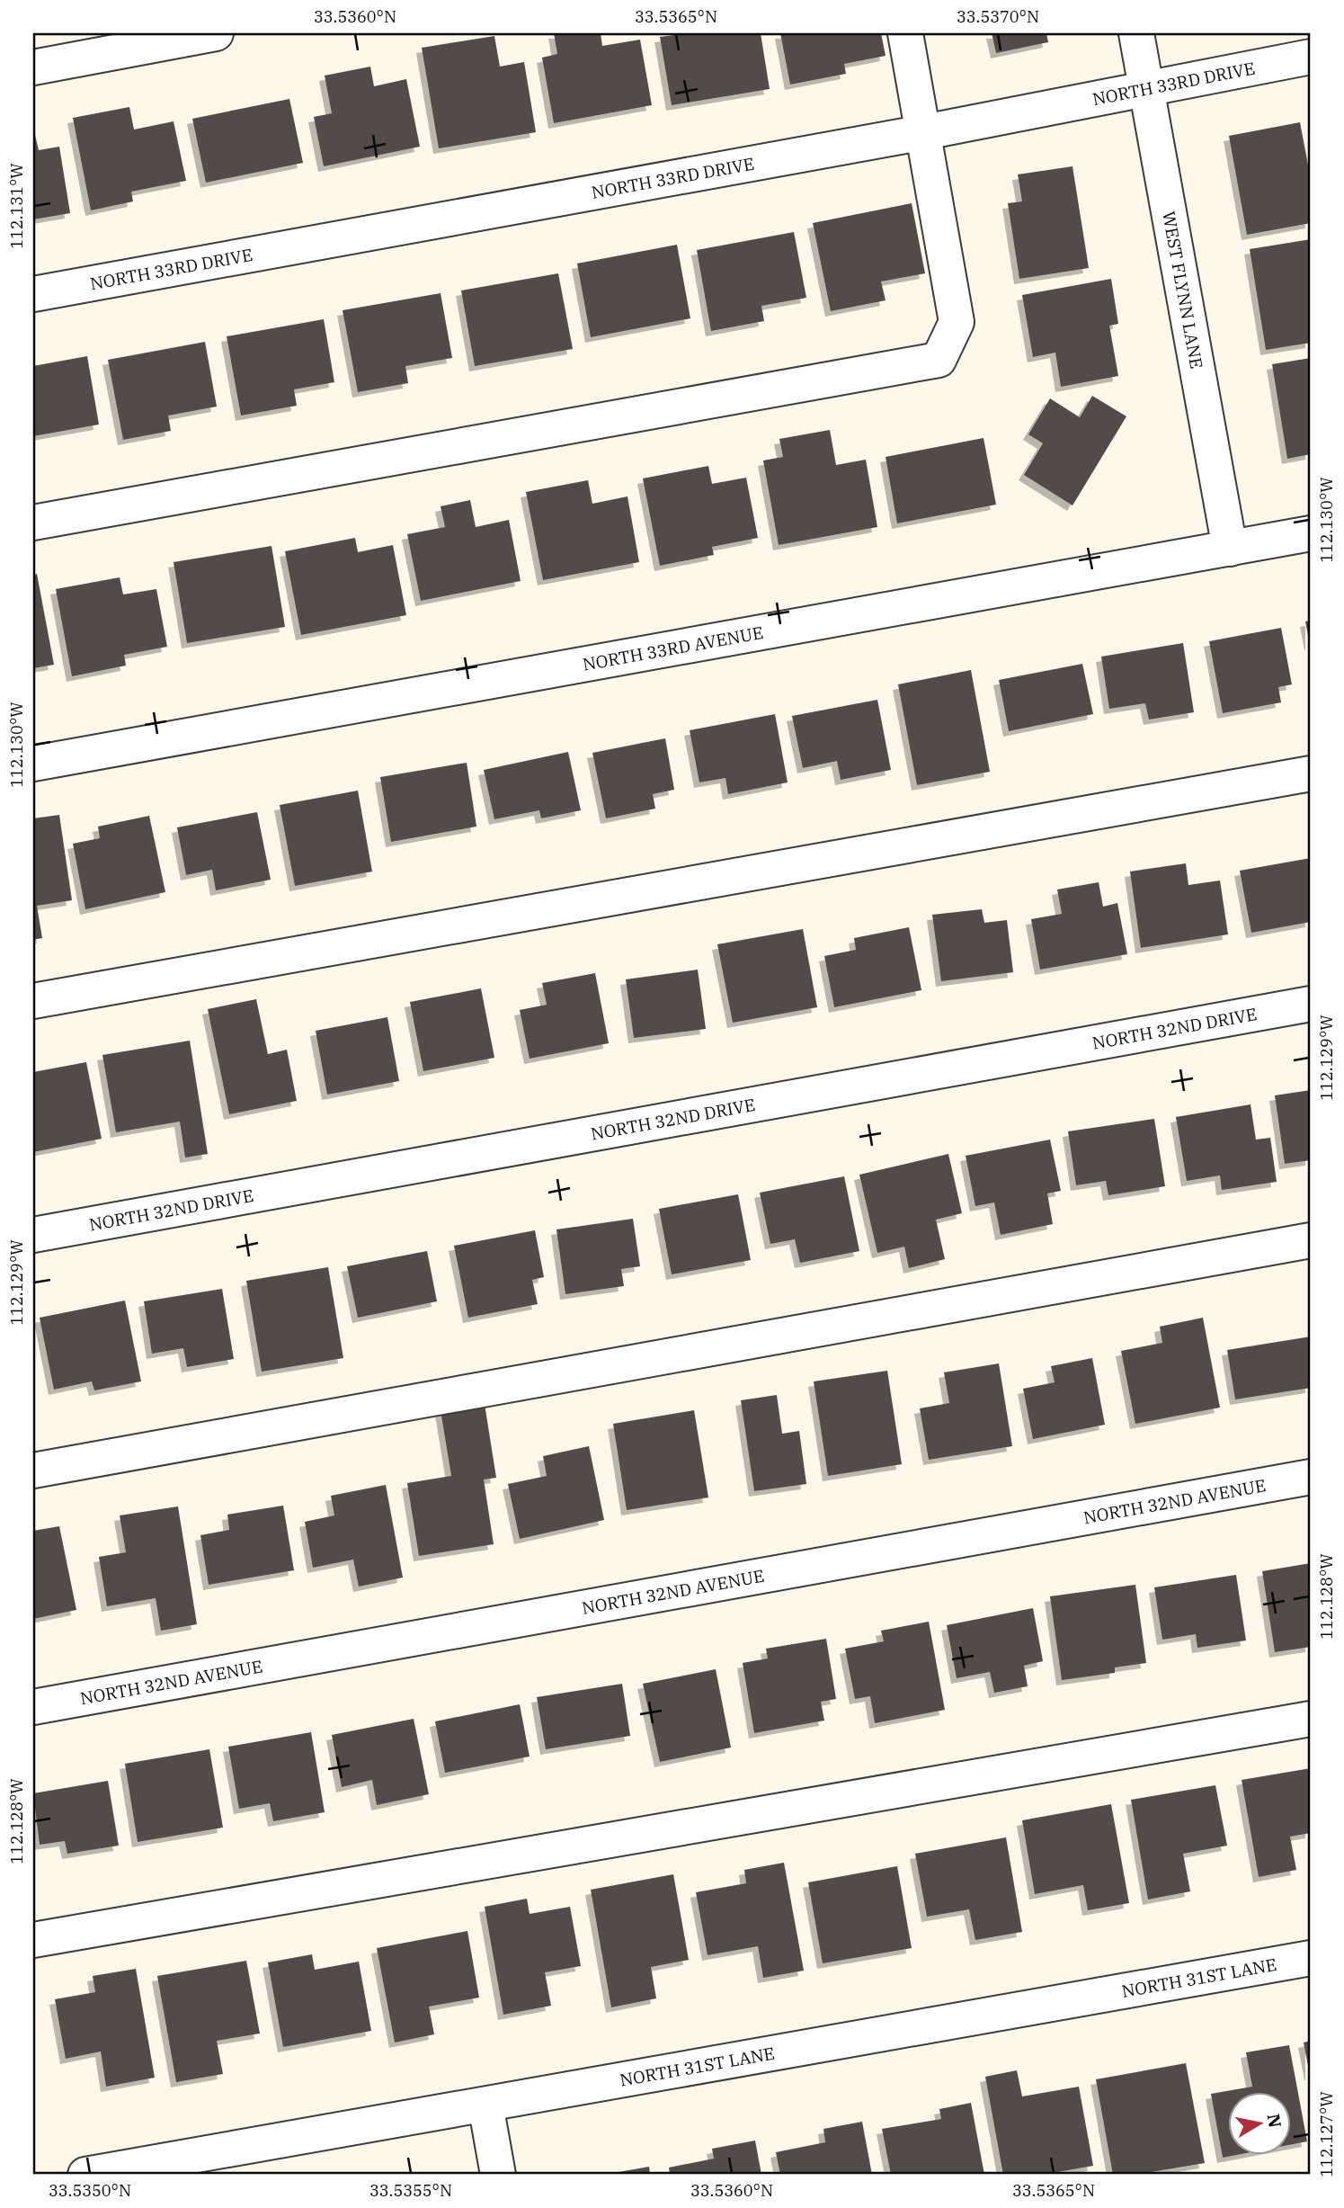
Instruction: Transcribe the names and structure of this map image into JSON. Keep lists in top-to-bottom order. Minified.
{"streets":{"street":["NORTH 33RD DRIVE","WEST FLYNN LANE","NORTH 33RD AVENUE","NORTH 32ND DRIVE","NORTH 32ND AVENUE","NORTH 31ST LANE"]},"crossings":[["NORTH 33RD DRIVE","WEST FLYNN LANE"],["WEST FLYNN LANE","NORTH 33RD AVENUE"]],"north":"right","coordinates":["33.5360°N","33.5365°N","33.5370°N","112.131°W","112.130°W","112.129°W","112.128°W","112.127°W","33.5350°N","33.5355°N"]}
